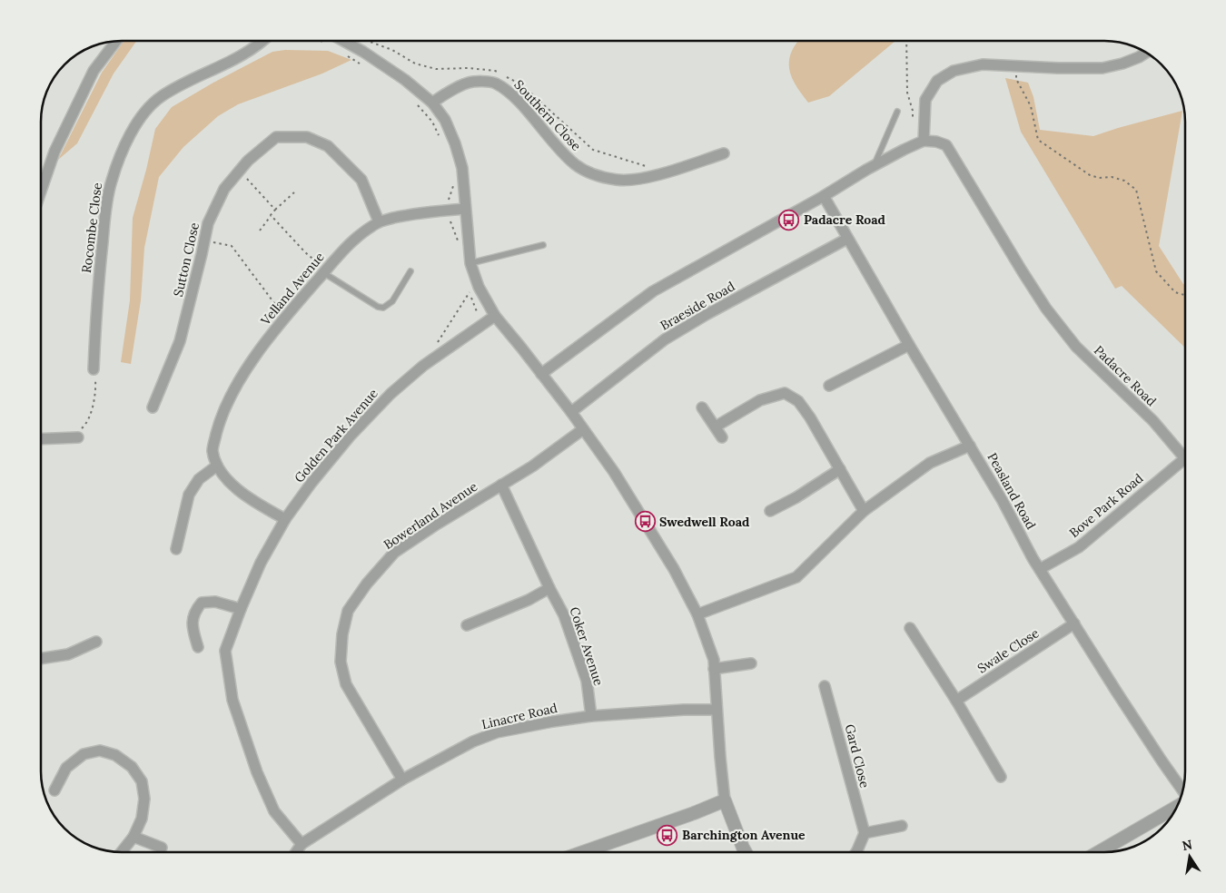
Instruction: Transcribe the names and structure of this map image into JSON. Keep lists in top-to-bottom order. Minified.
{"streets":{"street":["Southern Close","Rocombe Close","Sutton Close","Velland Avenue","Braeside Road","Padacre Road","Golden Park Avenue","Peasland Road","Bove Park Road","Bowerland Avenue","Coker Avenue","Swale Close","Linacre Road","Gard Close"]},"crossings":[["Sutton Close","Velland Avenue"],["Braeside Road","Peasland Road"],["Padacre Road","Bove Park Road"],["Golden Park Avenue","Linacre Road"],["Peasland Road","Bove Park Road"],["Peasland Road","Swale Close"],["Bowerland Avenue","Coker Avenue"],["Bowerland Avenue","Linacre Road"],["Coker Avenue","Linacre Road"]],"places":{"bus stop":["Padacre Road","Swedwell Road","Barchington Avenue"]},"north":"top"}
